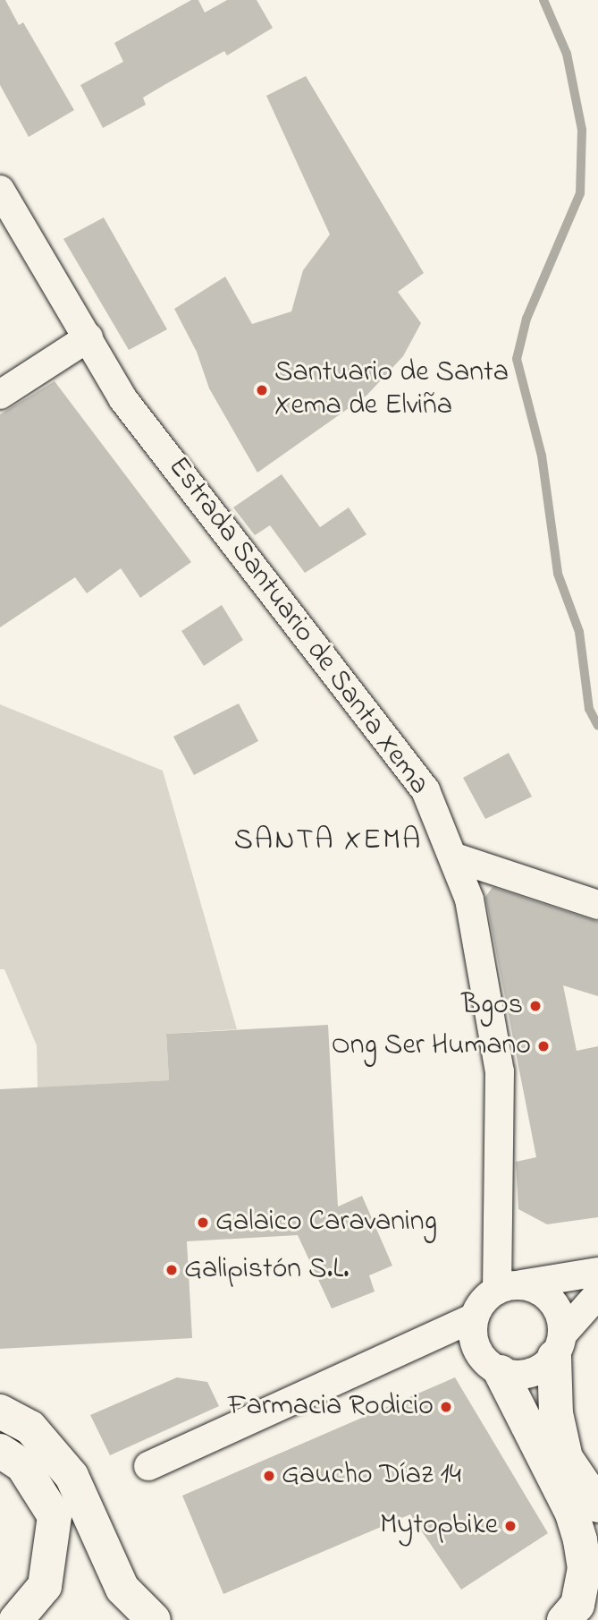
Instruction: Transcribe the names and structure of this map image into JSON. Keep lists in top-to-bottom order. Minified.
{"streets":{"street":["Estrada Santuario de Santa Xema"]},"districts":["SANTA XEMA"],"places":["Santuario de Santa Xema de Elviña","Bgos","Ong Ser Humano","Galaico Caravaning","Galipistón S.L.","Farmacia Rodicio","Gaucho Díaz 14","Mytopbike"]}
